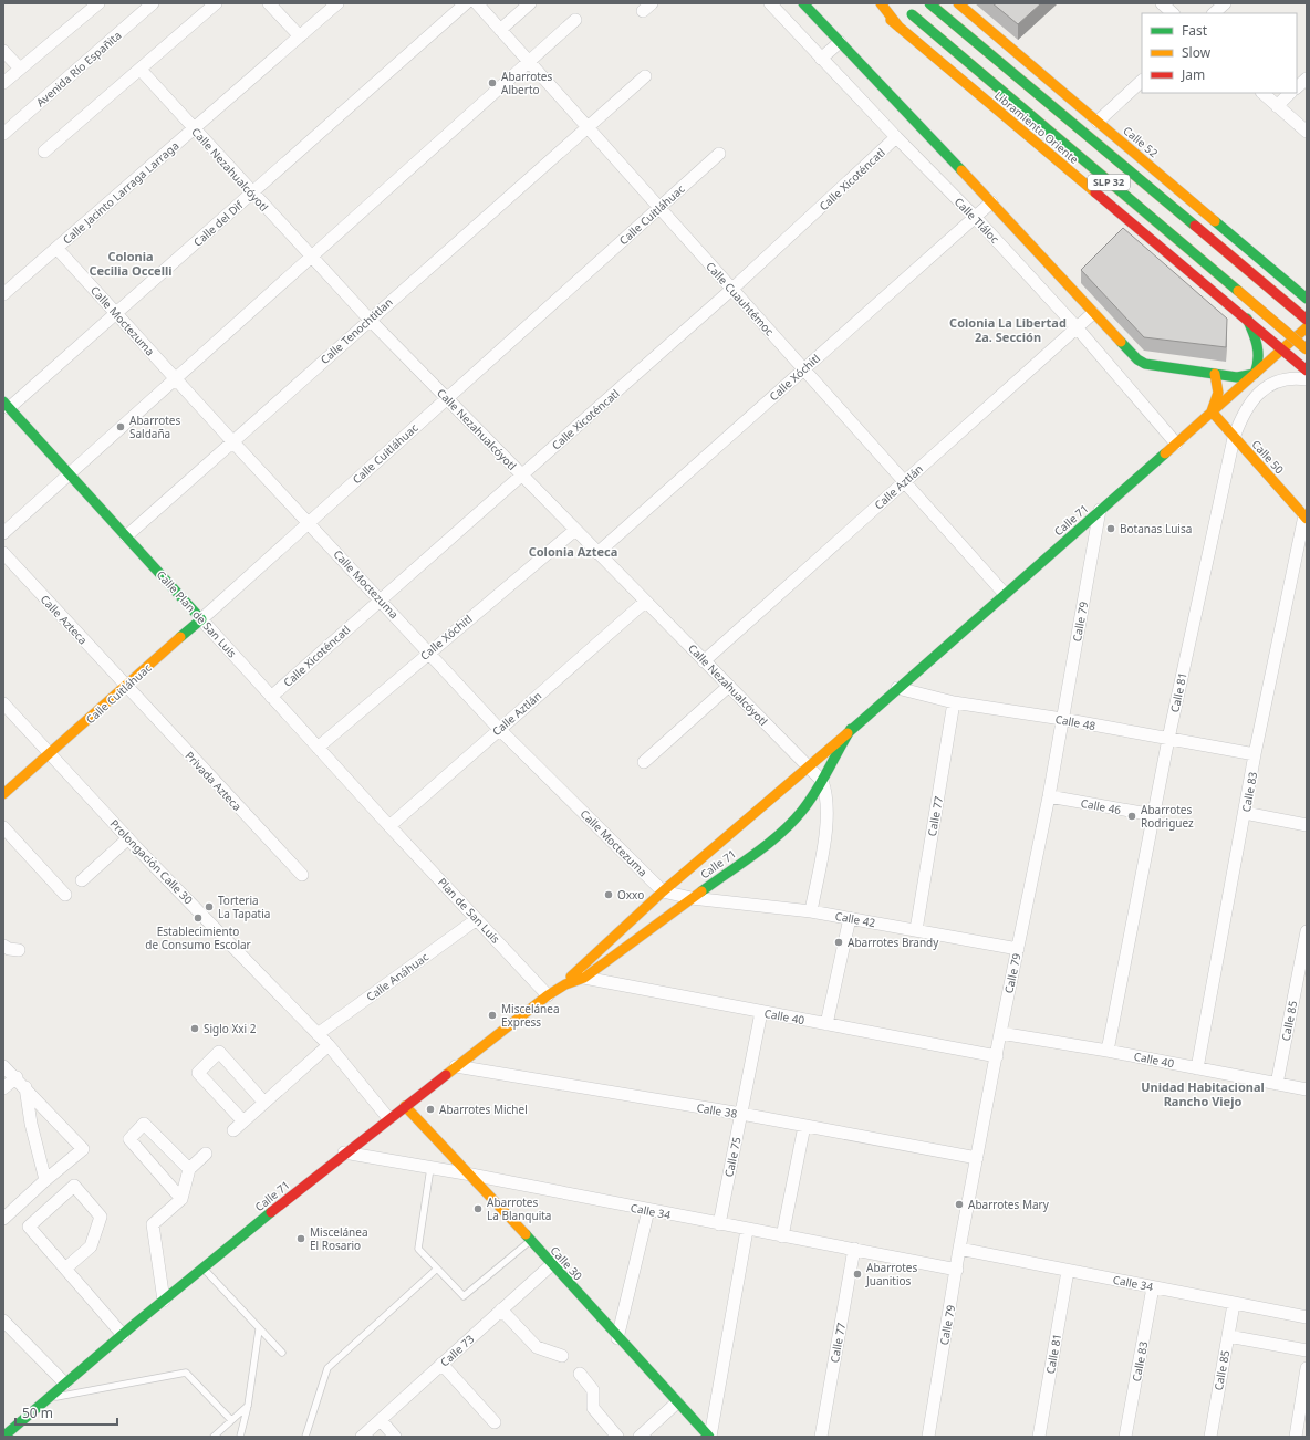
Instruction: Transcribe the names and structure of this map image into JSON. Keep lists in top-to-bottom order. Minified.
{"streets":{"main road":["Libramiento Oriente","Calle 52","SLP 32","Calle Cuitláhuac","Calle Tláloc","Calle 50","Calle 71","Calle Plan de San Luis","Calle 30"],"street":["Avenida Río Españita","Calle Nezahualcóyotl","Calle Xicoténcatl","Calle Jacinto Larraga Larraga","Calle del Dif","Calle Cuauhtémoc","Calle Moctezuma","Calle Tenochtitlan","Calle Xóchitl","Calle Aztlán","Calle Azteca","Calle 79","Calle 81","Calle 48","Privada Azteca","Calle 83","Calle 46","Calle 77","Prolongación Calle 30","Plan de San Luis","Calle 42","Calle Anáhuac","Calle 40","Calle 85","Calle 38","Calle 75","Calle 34","Calle 73"]},"crossings":[["Libramiento Oriente","Calle 71"],["Calle Nezahualcóyotl","Calle Xicoténcatl"],["Calle Nezahualcóyotl","Calle Jacinto Larraga Larraga"],["Calle Nezahualcóyotl","Calle Cuitláhuac"],["Calle Nezahualcóyotl","Calle del Dif"],["Calle Nezahualcóyotl","Calle Tenochtitlan"],["Calle Nezahualcóyotl","Calle Xóchitl"],["Calle Nezahualcóyotl","Calle Aztlán"],["Calle Nezahualcóyotl","Calle 71"],["Calle Xicoténcatl","Calle Tláloc"],["Calle Xicoténcatl","Calle Cuauhtémoc"],["Calle Xicoténcatl","Calle Moctezuma"],["Calle Xicoténcatl","Calle Plan de San Luis"],["Calle Jacinto Larraga Larraga","Calle Moctezuma"],["Calle Cuitláhuac","Calle Cuauhtémoc"],["Calle Cuitláhuac","Calle Moctezuma"],["Calle Cuitláhuac","Calle Plan de San Luis"],["Calle Cuitláhuac","Calle Azteca"],["Calle Cuitláhuac","Privada Azteca"],["Calle Cuitláhuac","Prolongación Calle 30"],["Calle Tláloc","Calle Xóchitl"],["Calle Tláloc","Calle Aztlán"],["Calle Tláloc","Calle 71"],["Calle del Dif","Calle Moctezuma"],["Calle del Dif","Calle Plan de San Luis"],["Calle Cuauhtémoc","Calle Tenochtitlan"],["Calle Cuauhtémoc","Calle Xóchitl"],["Calle Cuauhtémoc","Calle Aztlán"],["Calle Cuauhtémoc","Calle 71"],["Calle Moctezuma","Calle Tenochtitlan"],["Calle Moctezuma","Calle Xóchitl"],["Calle Moctezuma","Calle Aztlán"],["Calle Moctezuma","Calle 71"],["Calle Tenochtitlan","Calle Plan de San Luis"],["Calle Xóchitl","Calle Plan de San Luis"],["Calle 50","Calle 71"],["Calle 50","Calle 81"],["Calle 50","Calle 83"],["Calle Aztlán","Calle Plan de San Luis"],["Calle Aztlán","Plan de San Luis"],["Calle 71","Calle 79"],["Calle 71","Calle 48"],["Calle 71","Prolongación Calle 30"],["Calle 71","Plan de San Luis"],["Calle 71","Calle 42"],["Calle 71","Calle 40"],["Calle 71","Calle 38"],["Calle 71","Calle 34"],["Calle 71","Calle 30"],["Calle Plan de San Luis","Plan de San Luis"],["Calle Azteca","Privada Azteca"],["Calle 79","Calle 48"],["Calle 79","Calle 46"],["Calle 79","Calle 42"],["Calle 79","Calle 40"],["Calle 79","Calle 38"],["Calle 79","Calle 34"],["Calle 81","Calle 48"],["Calle 81","Calle 46"],["Calle 81","Calle 40"],["Calle 81","Calle 34"],["Calle 48","Calle 83"],["Calle 48","Calle 77"],["Calle 83","Calle 40"],["Calle 83","Calle 34"],["Calle 77","Calle 42"],["Calle 77","Calle 34"],["Prolongación Calle 30","Calle Anáhuac"],["Plan de San Luis","Calle Anáhuac"],["Calle 40","Calle 85"],["Calle 40","Calle 75"],["Calle 85","Calle 34"],["Calle 38","Calle 75"],["Calle 75","Calle 34"],["Calle 34","Calle 30"],["Calle 30","Calle 73"]],"districts":["Colonia Cecilia Occelli","Colonia La Libertad 2a. Sección","Colonia Azteca","Unidad Habitacional Rancho Viejo"],"places":["Abarrotes Alberto","Abarrotes Saldaña","Botanas Luisa","Abarrotes Rodriguez","Oxxo","Torteria La Tapatia","Establecimiento de Consumo Escolar","Abarrotes Brandy","Miscelánea Express","Siglo Xxi 2","Abarrotes Michel","Abarrotes Mary","Abarrotes La Blanquita","Miscelánea El Rosario","Abarrotes Juanitios"],"legend":["Fast","Slow","Jam"],"scale_bar":"50 m"}
